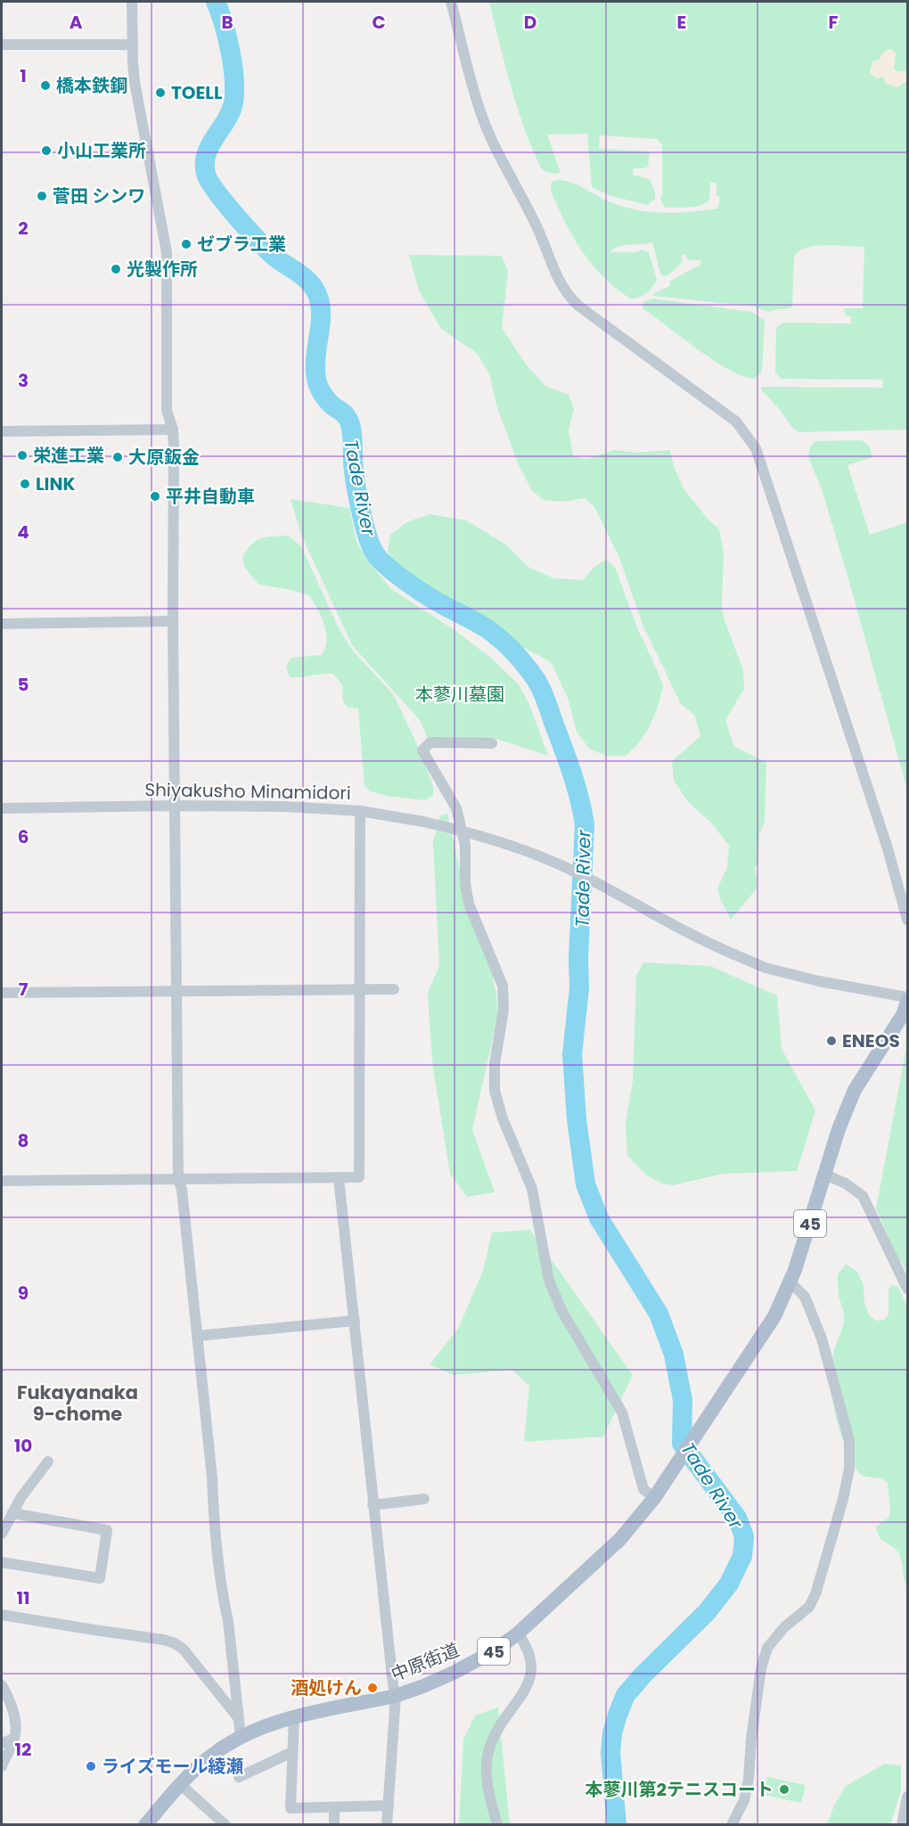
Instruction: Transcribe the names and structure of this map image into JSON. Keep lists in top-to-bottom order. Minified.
{"streets":{"main road":["45","中原街道"],"street":["Shiyakusho Minamidori"]},"crossings":[["Shiyakusho Minamidori","45"],["45","中原街道"]],"districts":["Fukayanaka 9-chome"],"water":["Tade River"],"parks":["本蓼川墓園"],"places":["橋本鉄鋼","TOELL","小山工業所","菅田 シンワ","ゼブラ工業","光製作所","栄進工業","大原鈑金","LINK","平井自動車","ENEOS","酒処けん","ライズモール綾瀬","本蓼川第2テニスコート"],"grid":{"columns":["A","B","C","D","E","F"],"rows":["1","2","3","4","5","6","7","8","9","10","11","12"]}}
